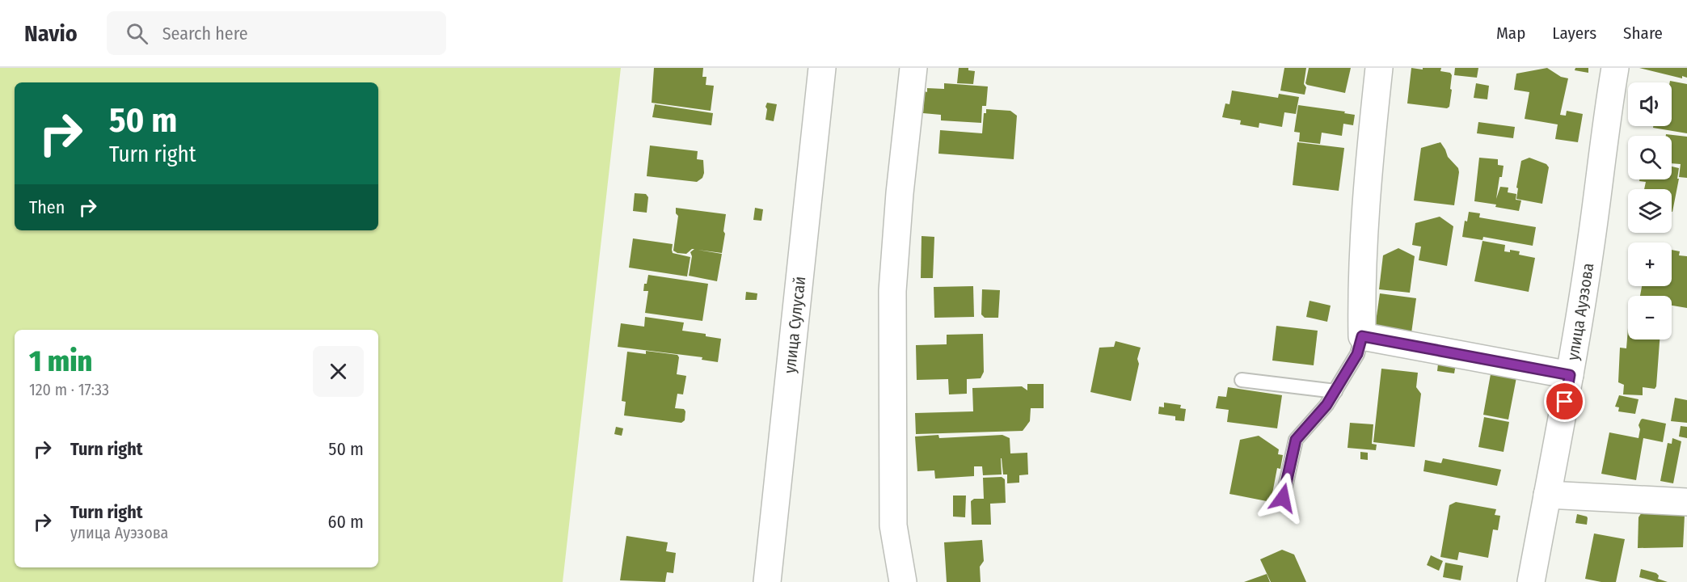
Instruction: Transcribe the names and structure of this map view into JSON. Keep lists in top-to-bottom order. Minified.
{"streets":{"street":["улица Ауэзова","улица Сулусай"]},"page":{"header":"Navio","search":"Search here","nav":["Map","Layers","Share"],"map_buttons":["+","−"],"turn":["50 m","Turn right"],"then":"Then","heading":["1 min","120 m · 17:33"],"list":[{"name":"Turn right","value":"50 m"},{"name":"Turn right","note":"улица Ауэзова","value":"60 m"}]}}
